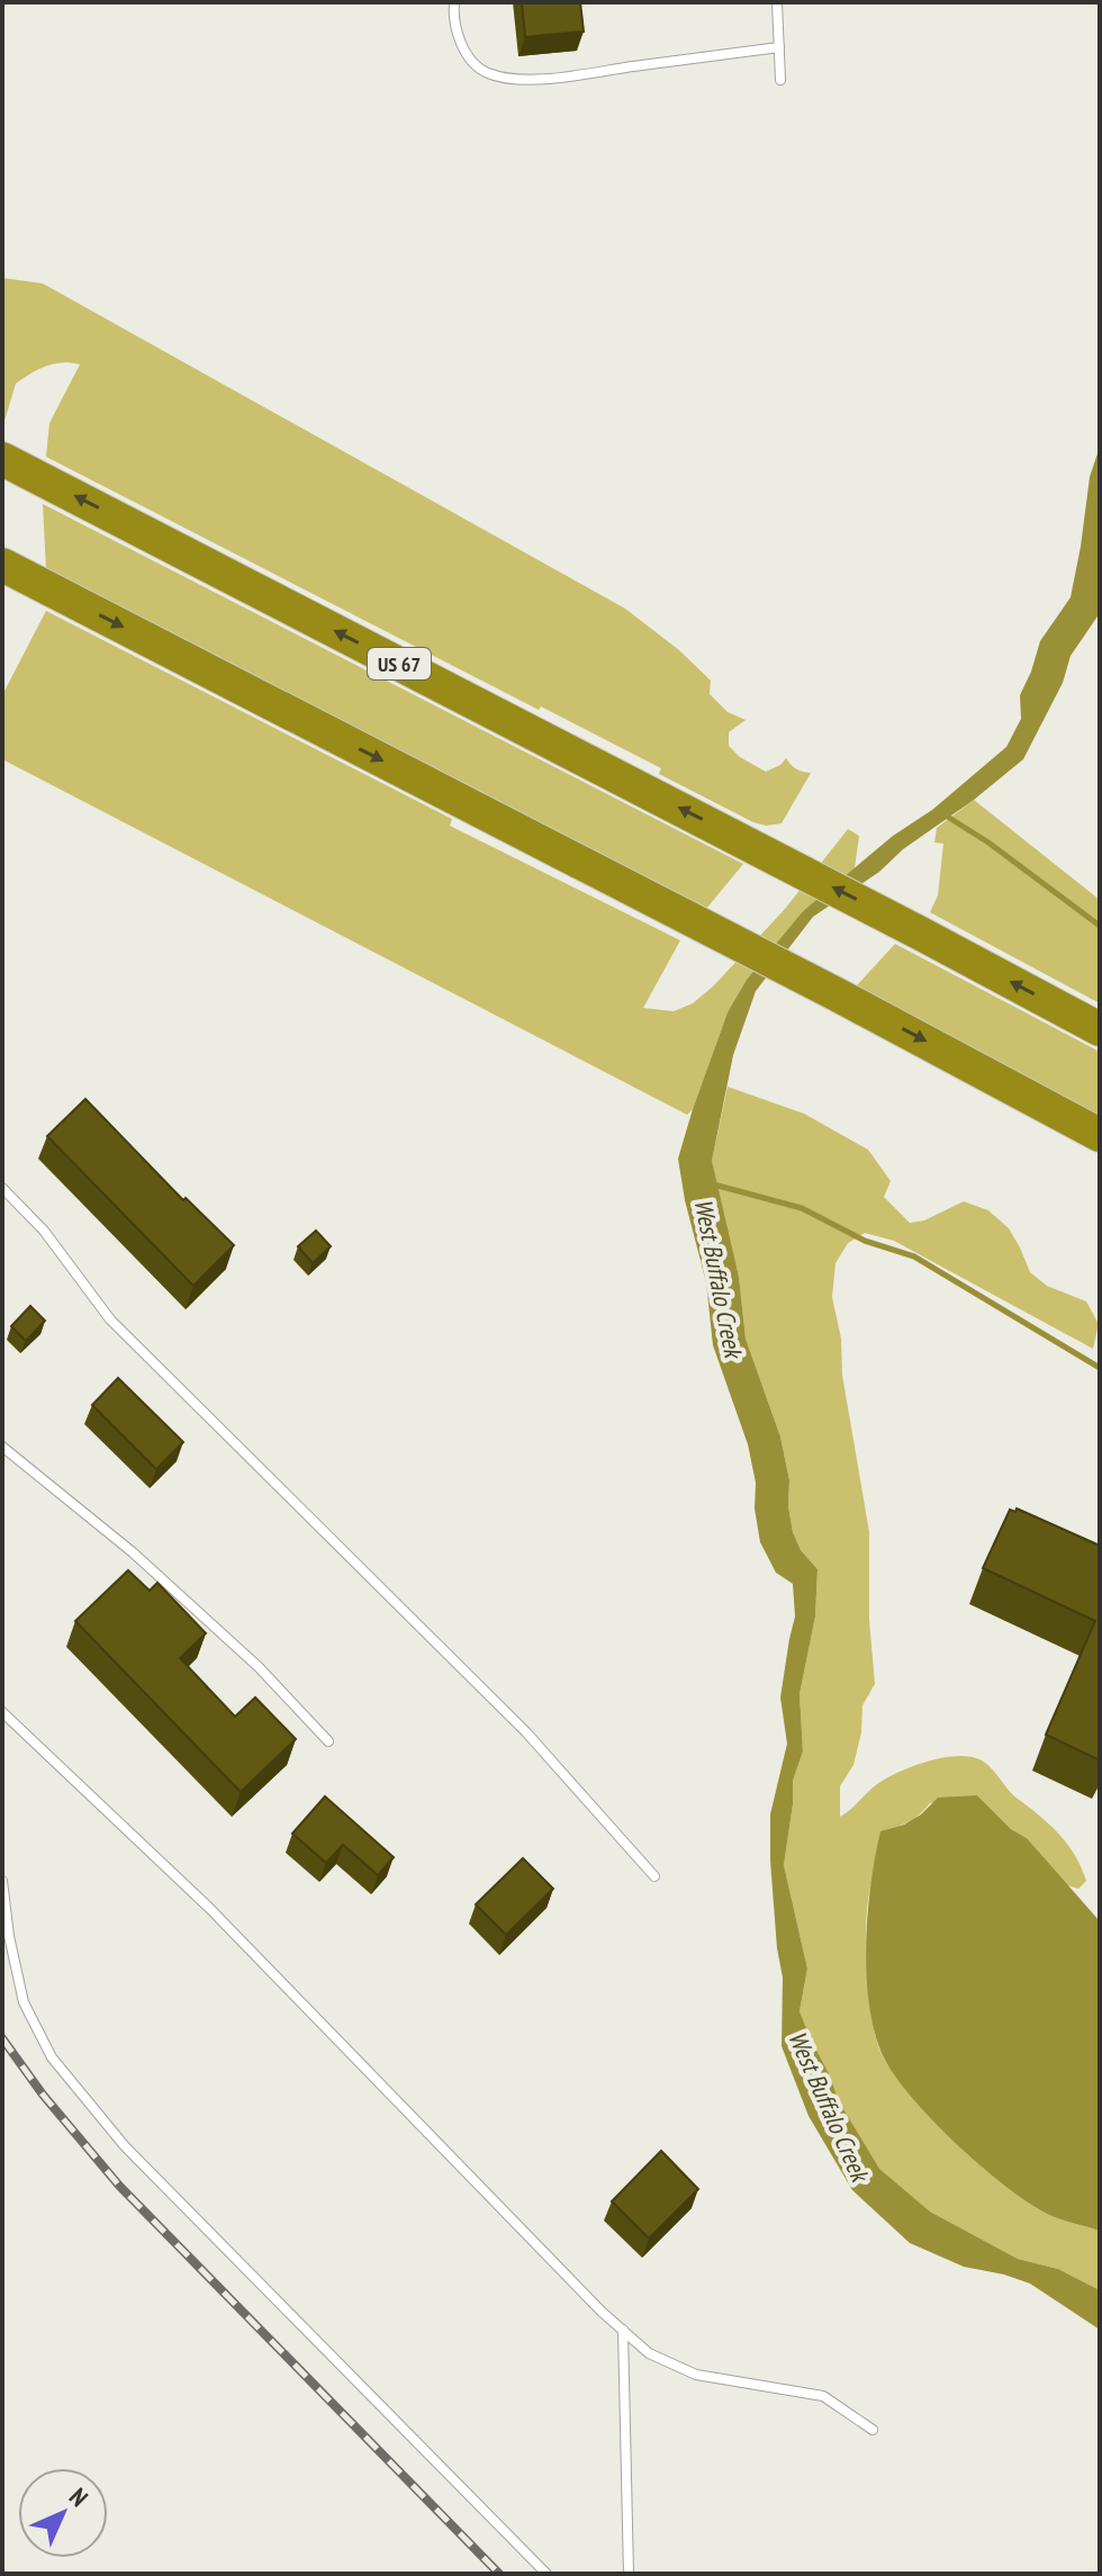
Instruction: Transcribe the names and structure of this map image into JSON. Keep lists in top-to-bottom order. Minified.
{"streets":{"highway":["US 67"]},"water":["West Buffalo Creek"],"north":"top right"}
